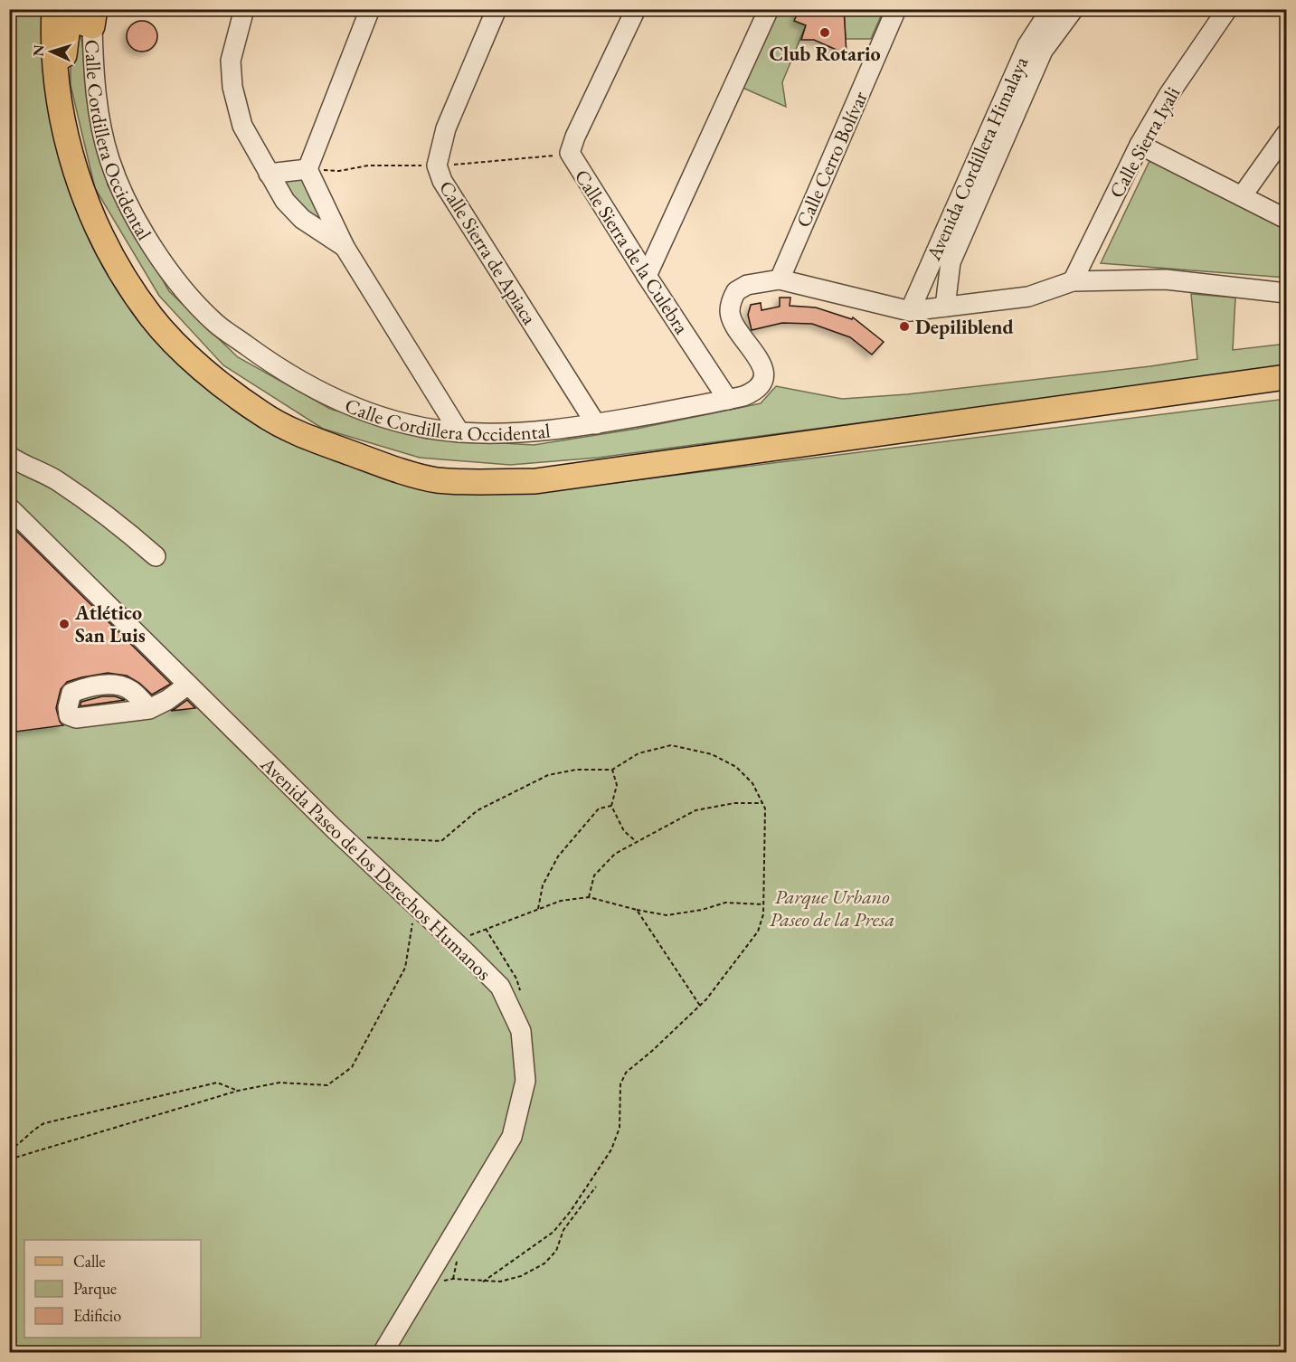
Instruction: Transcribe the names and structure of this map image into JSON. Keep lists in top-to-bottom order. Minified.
{"streets":{"street":["Calle Cordillera Occidental","Calle Sierra Iyali","Avenida Cordillera Himalaya","Calle Cerro Bolívar","Calle Sierra de la Culebra","Calle Sierra de Apiaca","Avenida Paseo de los Derechos Humanos"]},"crossings":[["Calle Cordillera Occidental","Avenida Cordillera Himalaya"],["Calle Cordillera Occidental","Calle Cerro Bolívar"],["Calle Cordillera Occidental","Calle Sierra de la Culebra"],["Calle Cordillera Occidental","Calle Sierra de Apiaca"]],"parks":["Parque Urbano Paseo de la Presa"],"places":["Club Rotario","Depiliblend","Atlético San Luis"],"legend":["Calle","Parque","Edificio"],"north":"left"}
